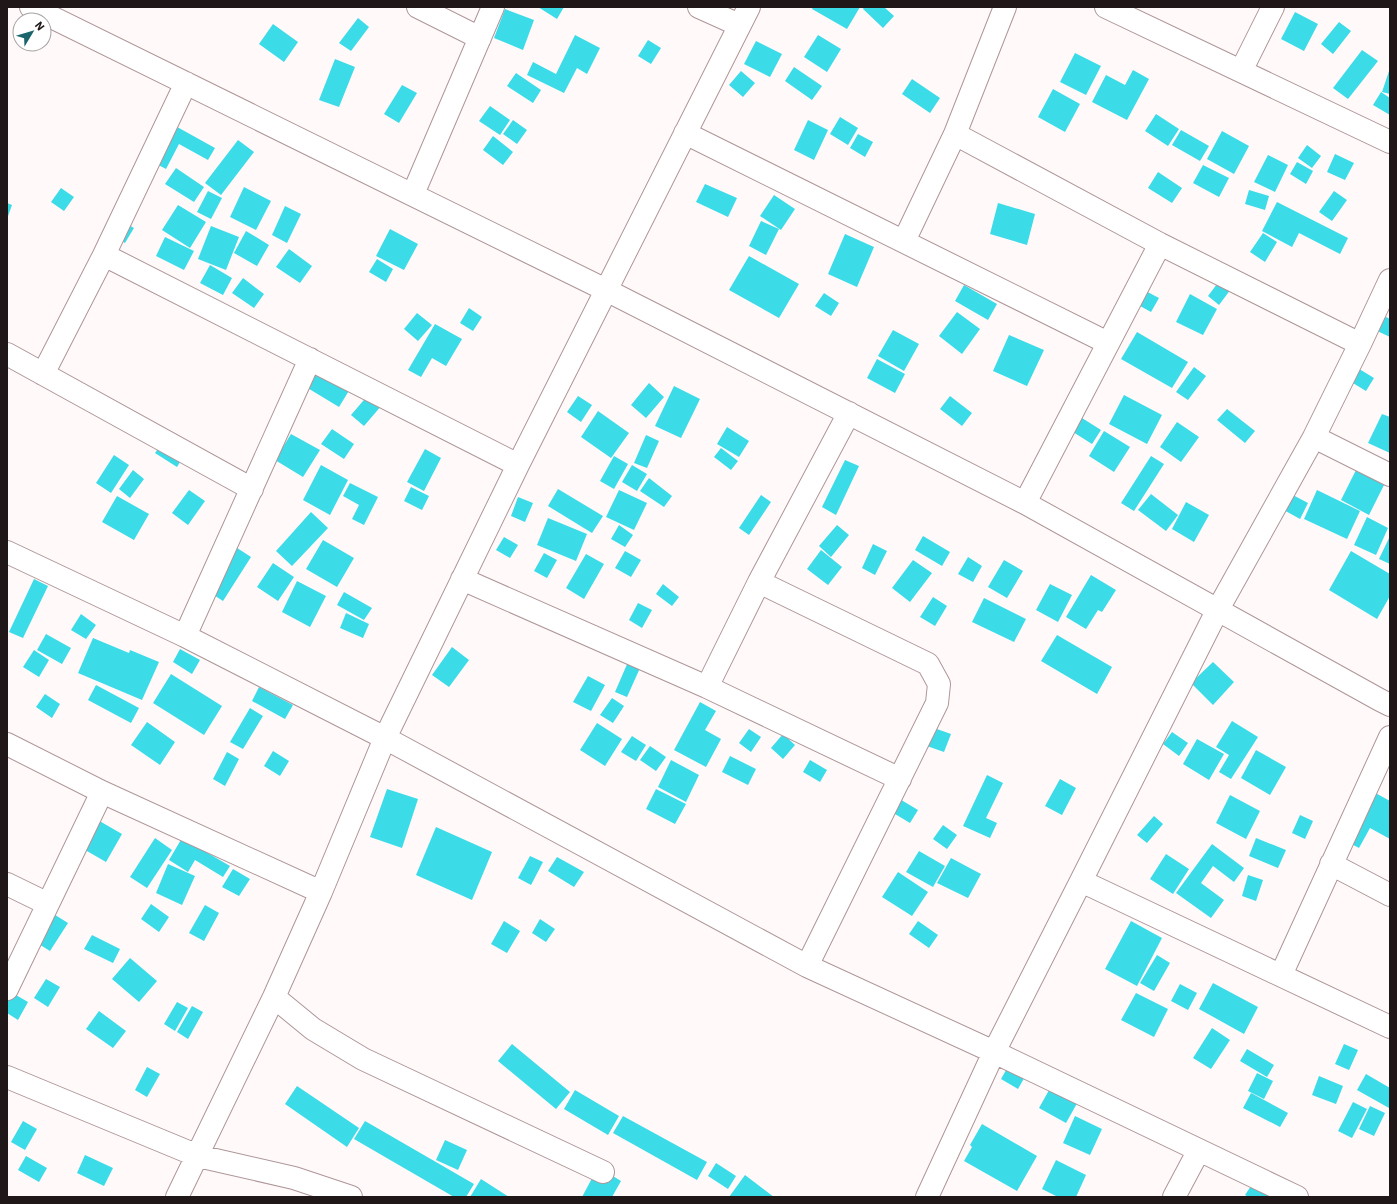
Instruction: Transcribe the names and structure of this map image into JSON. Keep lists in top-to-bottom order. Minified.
{"north":"top right"}
